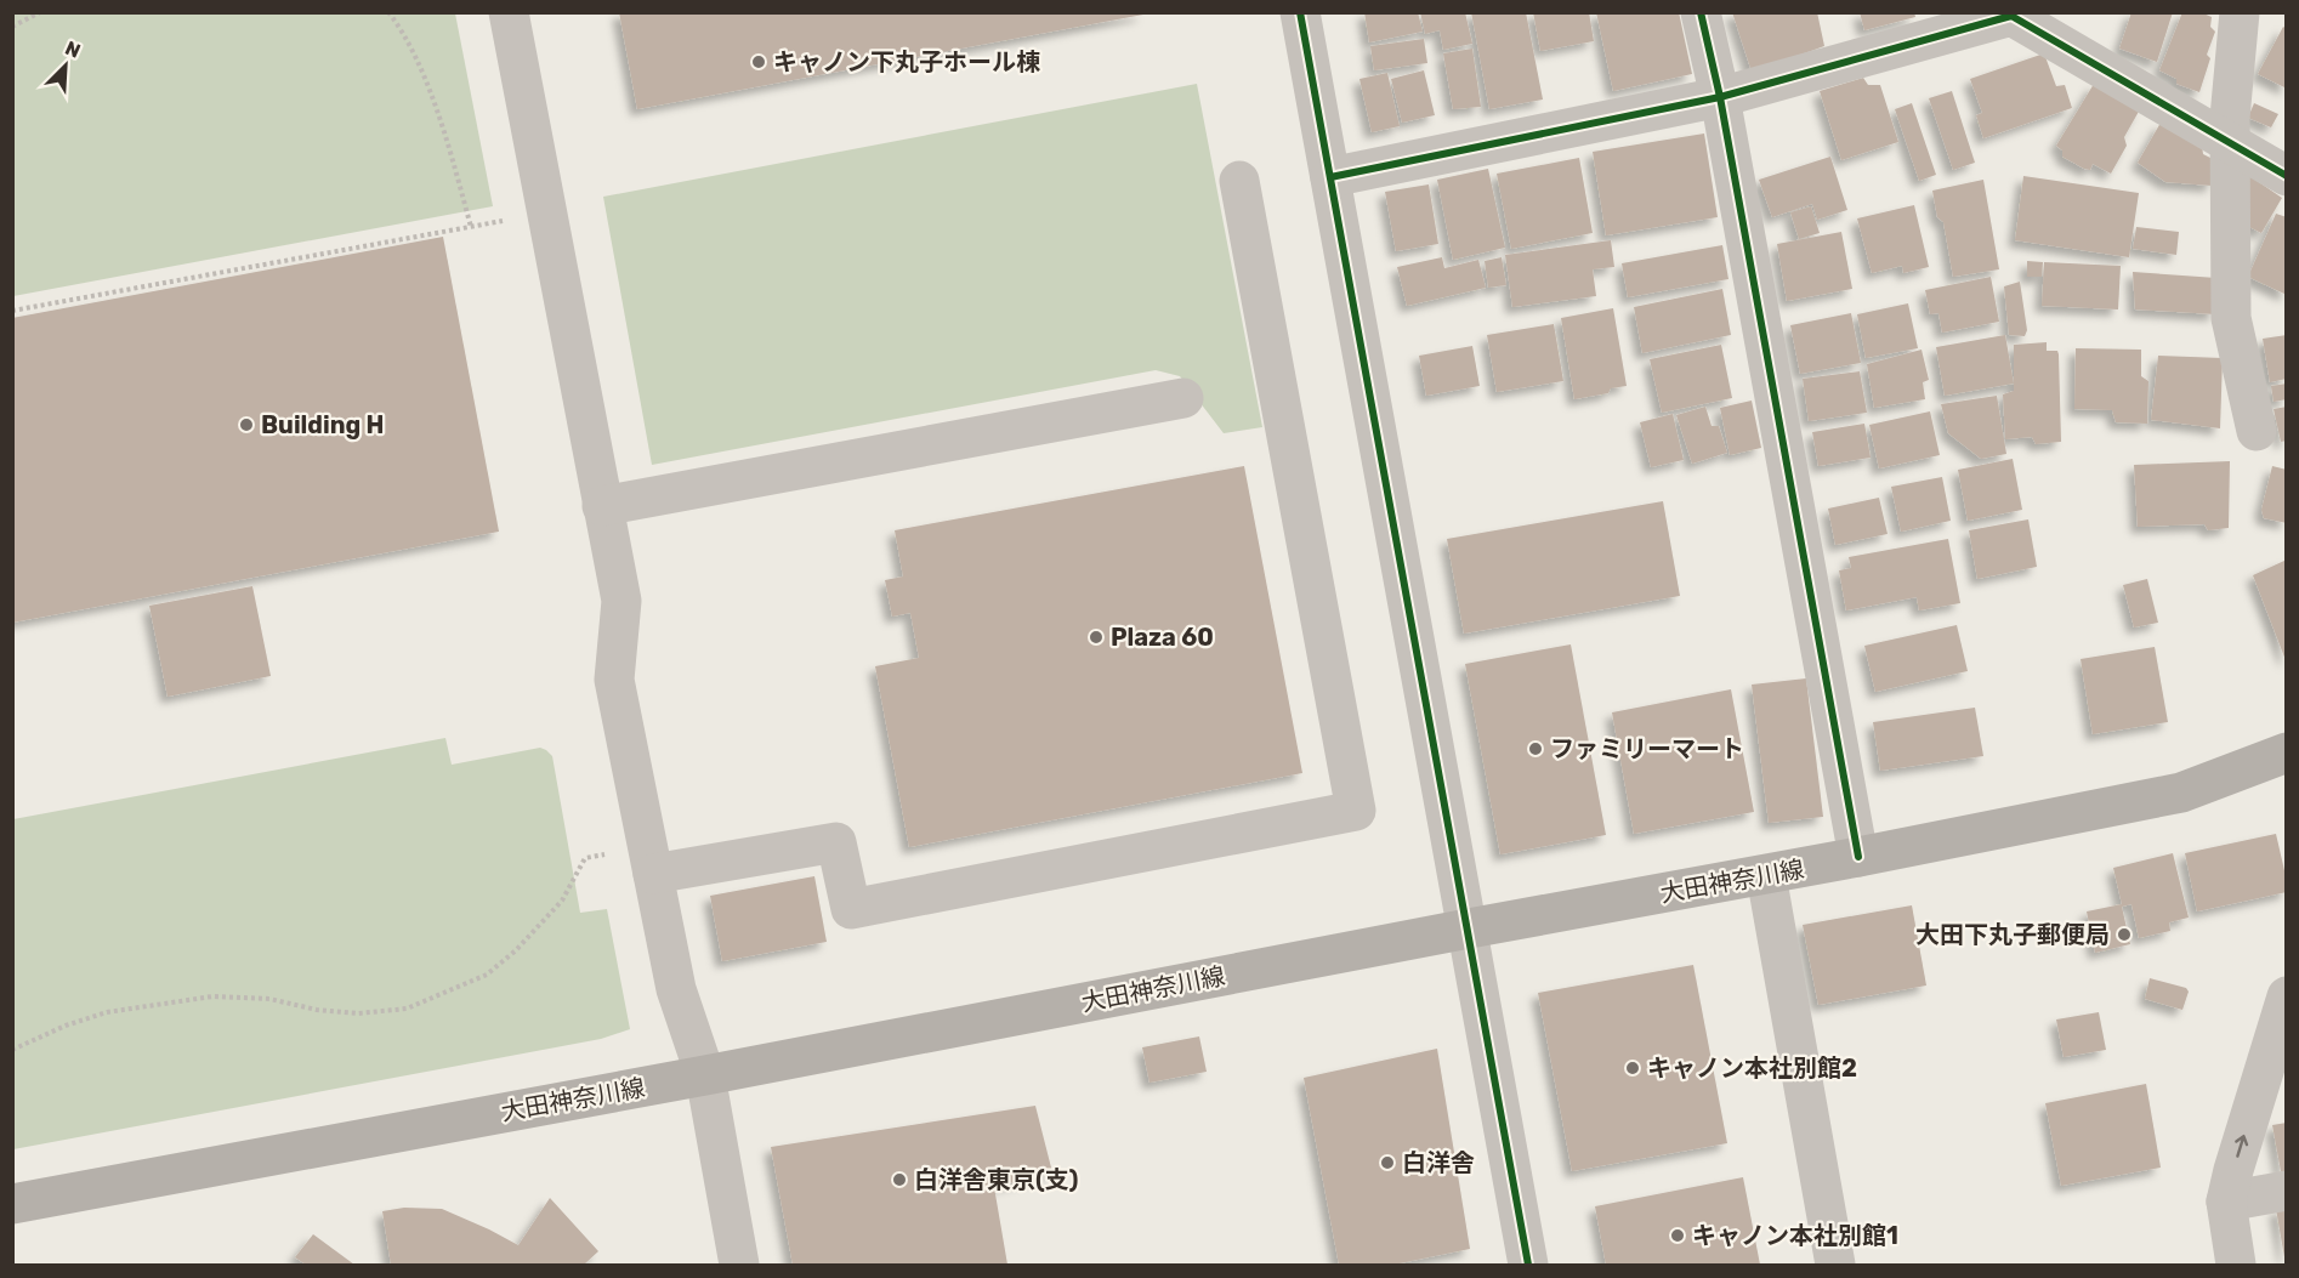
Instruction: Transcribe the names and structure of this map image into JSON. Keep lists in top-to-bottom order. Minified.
{"streets":{"main road":["大田神奈川線"]},"places":["キャノン下丸子ホール棟","Building H","Plaza 60","ファミリーマート","大田下丸子郵便局","キャノン本社別館2","白洋舎","白洋舎東京(支)","キャノン本社別館1"],"north":"top right"}
